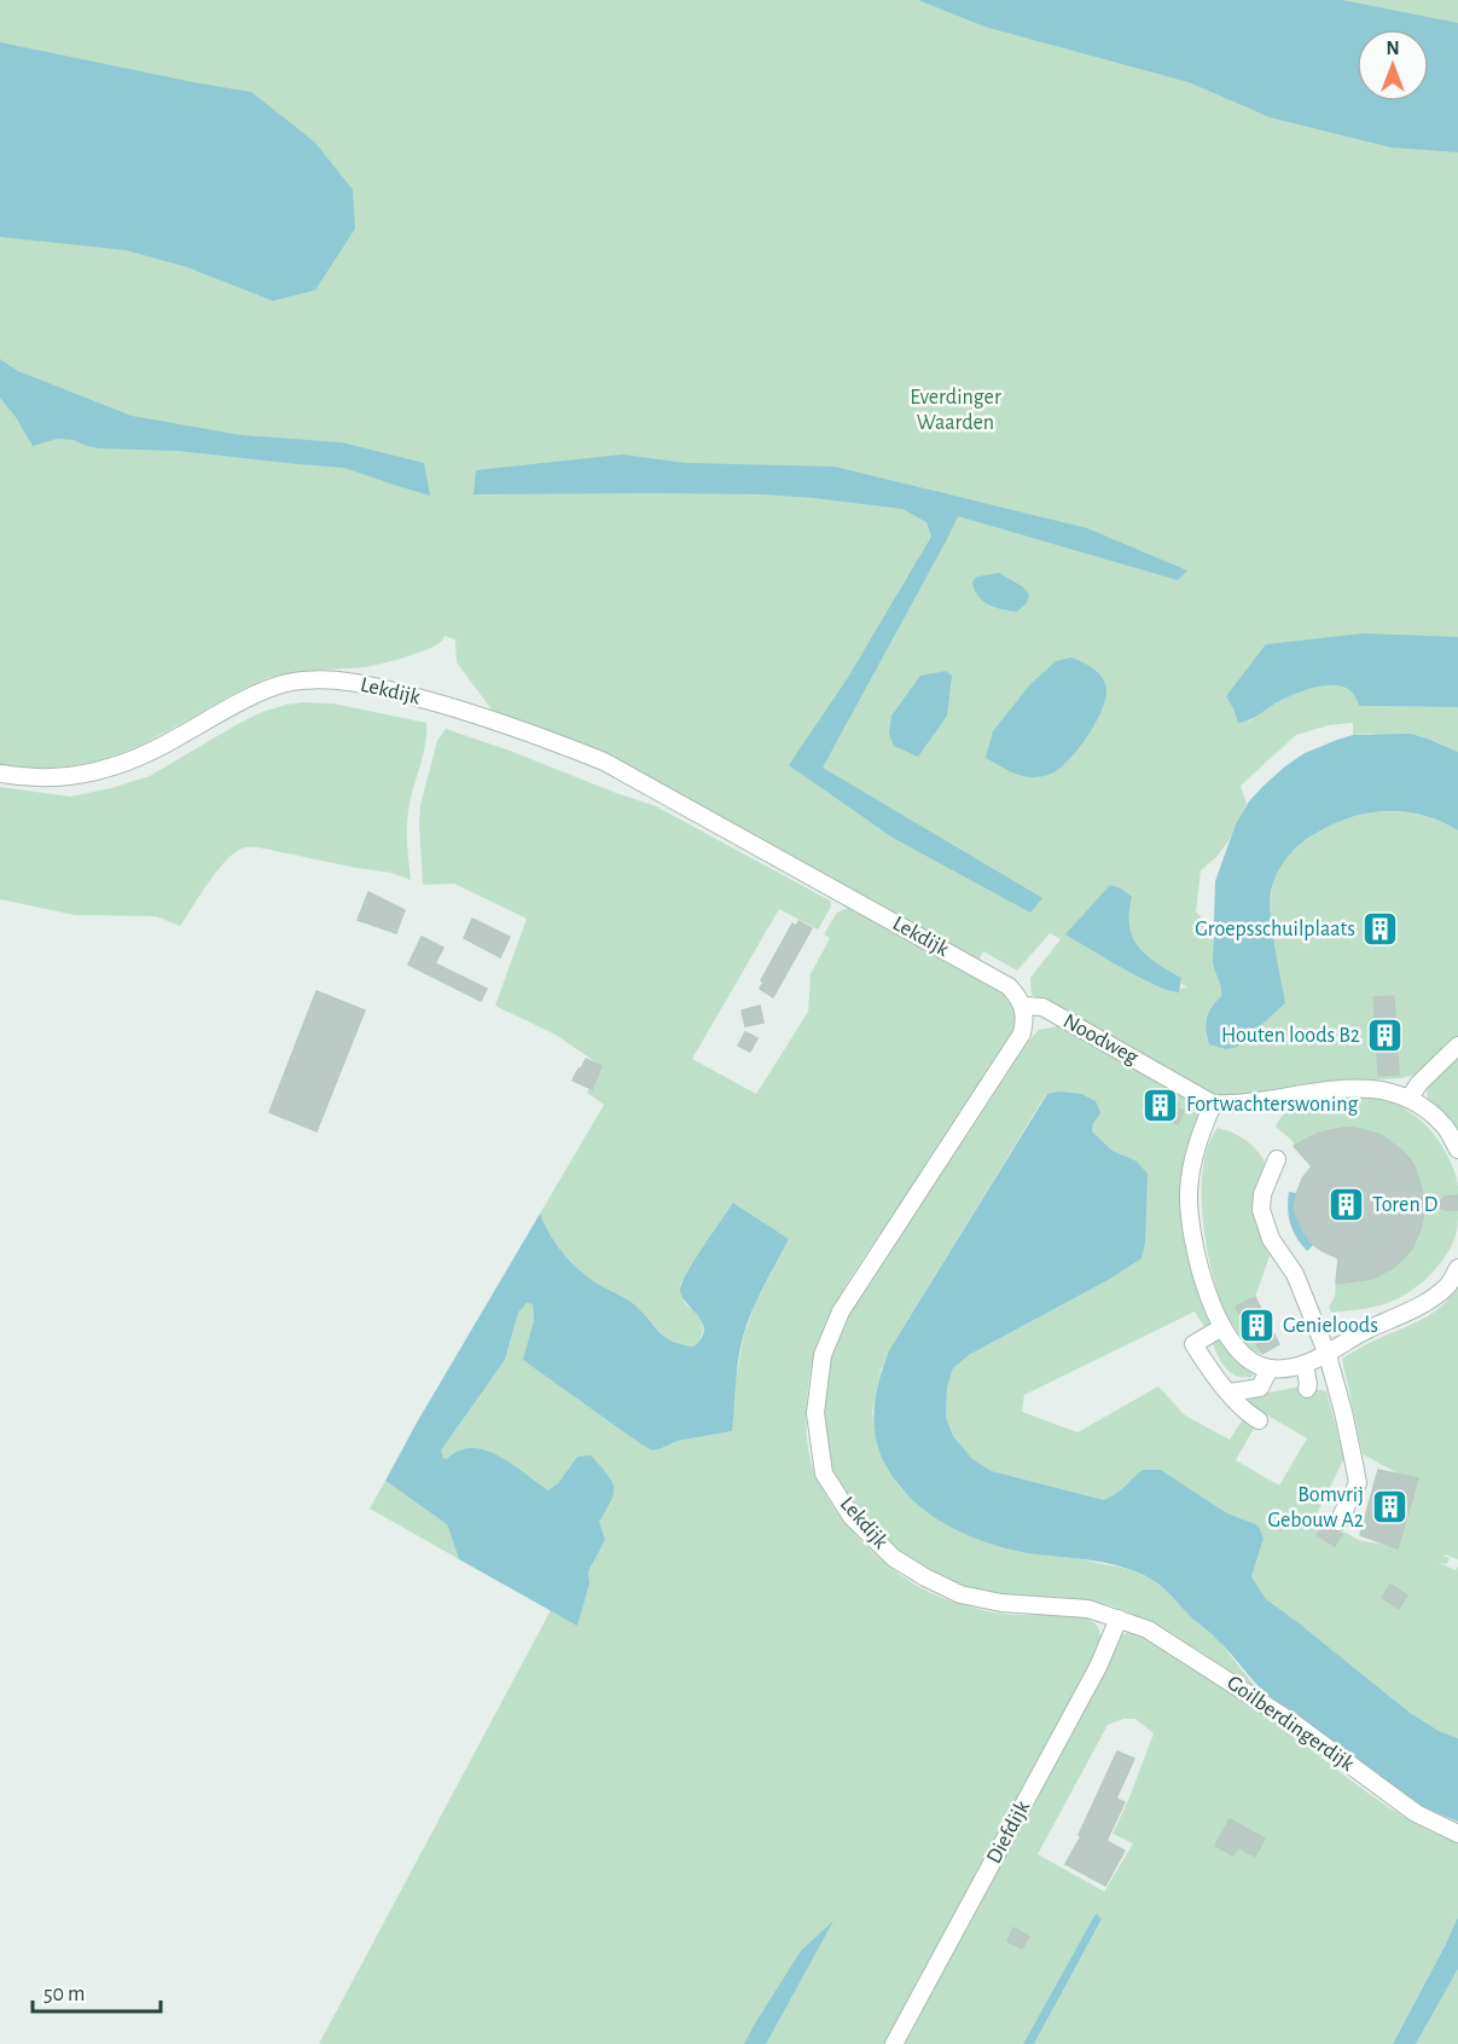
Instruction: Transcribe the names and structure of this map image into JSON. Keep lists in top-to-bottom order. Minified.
{"streets":{"street":["Lekdijk","Noodweg","Goilberdingerdijk","Diefdijk"]},"crossings":[["Lekdijk","Noodweg"],["Lekdijk","Goilberdingerdijk"],["Lekdijk","Diefdijk"],["Goilberdingerdijk","Diefdijk"]],"parks":["Everdinger Waarden"],"places":{"building":["Groepsschuilplaats","Houten loods B2","Fortwachterswoning","Toren D","Genieloods","Bomvrij Gebouw A2"]},"scale_bar":"50 m","north":"top"}
